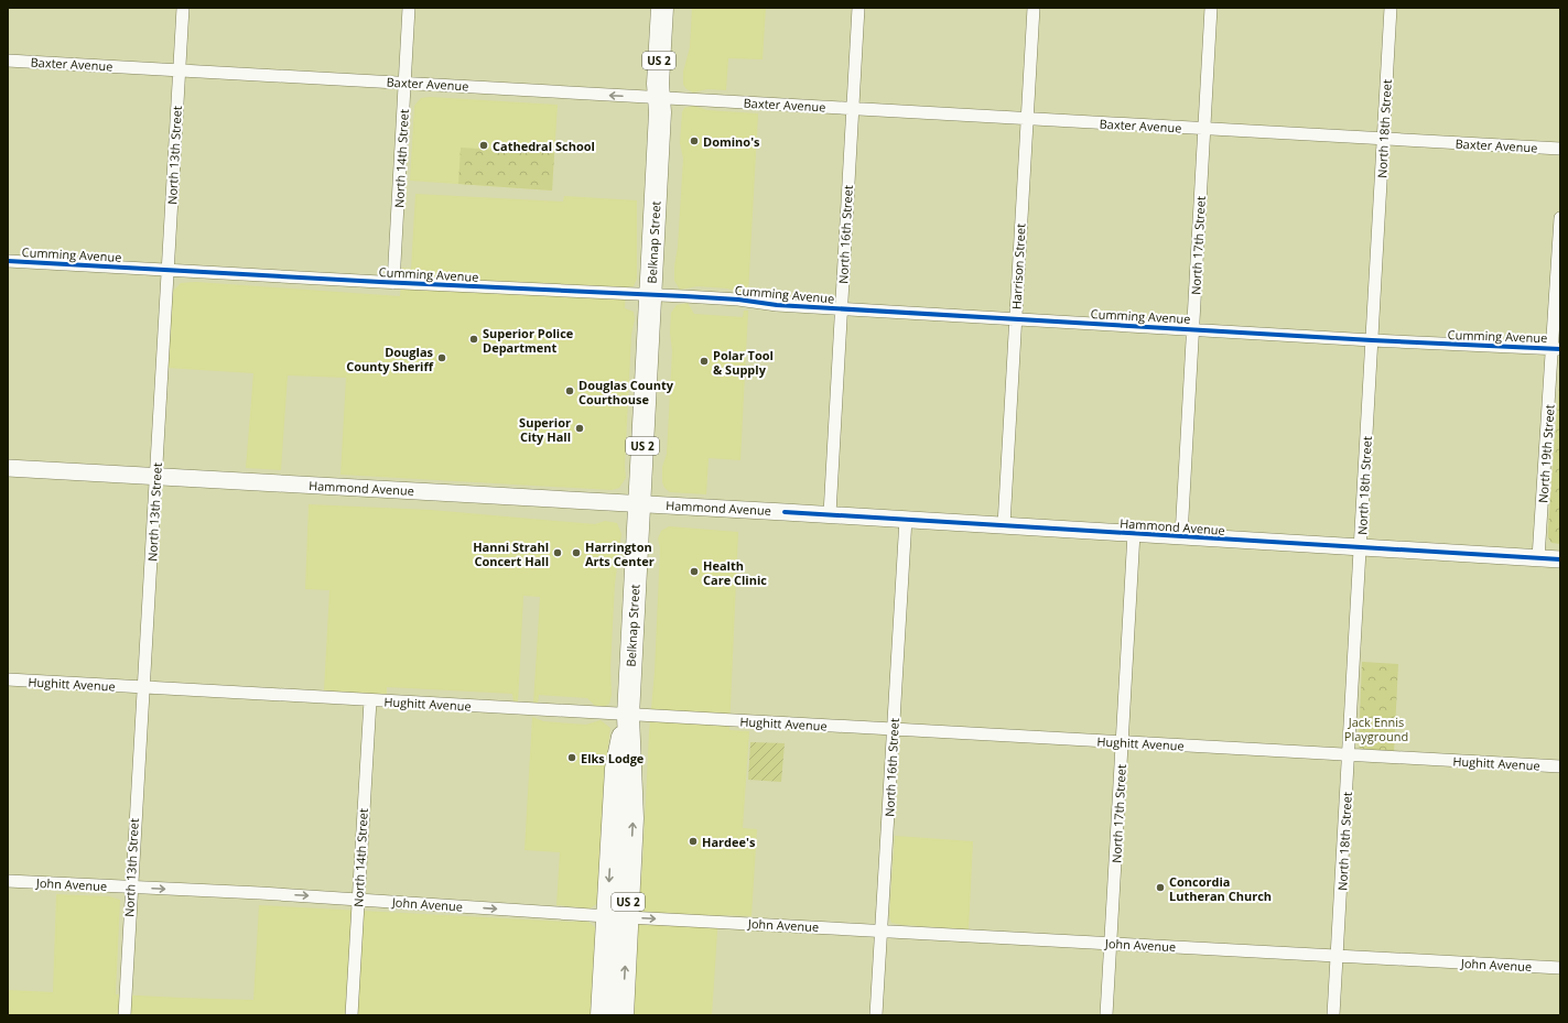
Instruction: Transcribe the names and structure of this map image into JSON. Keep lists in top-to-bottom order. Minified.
{"streets":{"highway":["US 2","Belknap Street"],"street":["Baxter Avenue","North 18th Street","North 13th Street","North 14th Street","North 16th Street","North 17th Street","Cumming Avenue","Harrison Street","North 19th Street","Hammond Avenue","Hughitt Avenue","John Avenue"]},"crossings":[["Baxter Avenue","North 18th Street"],["Baxter Avenue","North 13th Street"],["Baxter Avenue","North 14th Street"],["Baxter Avenue","North 16th Street"],["Baxter Avenue","Belknap Street"],["Baxter Avenue","North 17th Street"],["Baxter Avenue","Harrison Street"],["North 18th Street","Cumming Avenue"],["North 18th Street","Hammond Avenue"],["North 18th Street","Hughitt Avenue"],["North 18th Street","John Avenue"],["North 13th Street","Cumming Avenue"],["North 13th Street","Hammond Avenue"],["North 13th Street","Hughitt Avenue"],["North 13th Street","John Avenue"],["North 14th Street","Cumming Avenue"],["North 14th Street","Hughitt Avenue"],["North 14th Street","John Avenue"],["North 16th Street","Cumming Avenue"],["North 16th Street","Hammond Avenue"],["North 16th Street","Hughitt Avenue"],["North 16th Street","John Avenue"],["Belknap Street","Cumming Avenue"],["Belknap Street","Hammond Avenue"],["Belknap Street","Hughitt Avenue"],["Belknap Street","John Avenue"],["North 17th Street","Cumming Avenue"],["North 17th Street","Hammond Avenue"],["North 17th Street","Hughitt Avenue"],["North 17th Street","John Avenue"],["Cumming Avenue","Harrison Street"],["Cumming Avenue","North 19th Street"],["Harrison Street","Hammond Avenue"],["North 19th Street","Hammond Avenue"]],"one_way":["John Avenue"],"parks":["Jack Ennis Playground"],"places":["Domino's","Cathedral School","Superior Police Department","Douglas County Sheriff","Polar Tool & Supply","Douglas County Courthouse","Superior City Hall","Hanni Strahl Concert Hall","Harrington Arts Center","Health Care Clinic","Elks Lodge","Hardee's","Concordia Lutheran Church"]}
